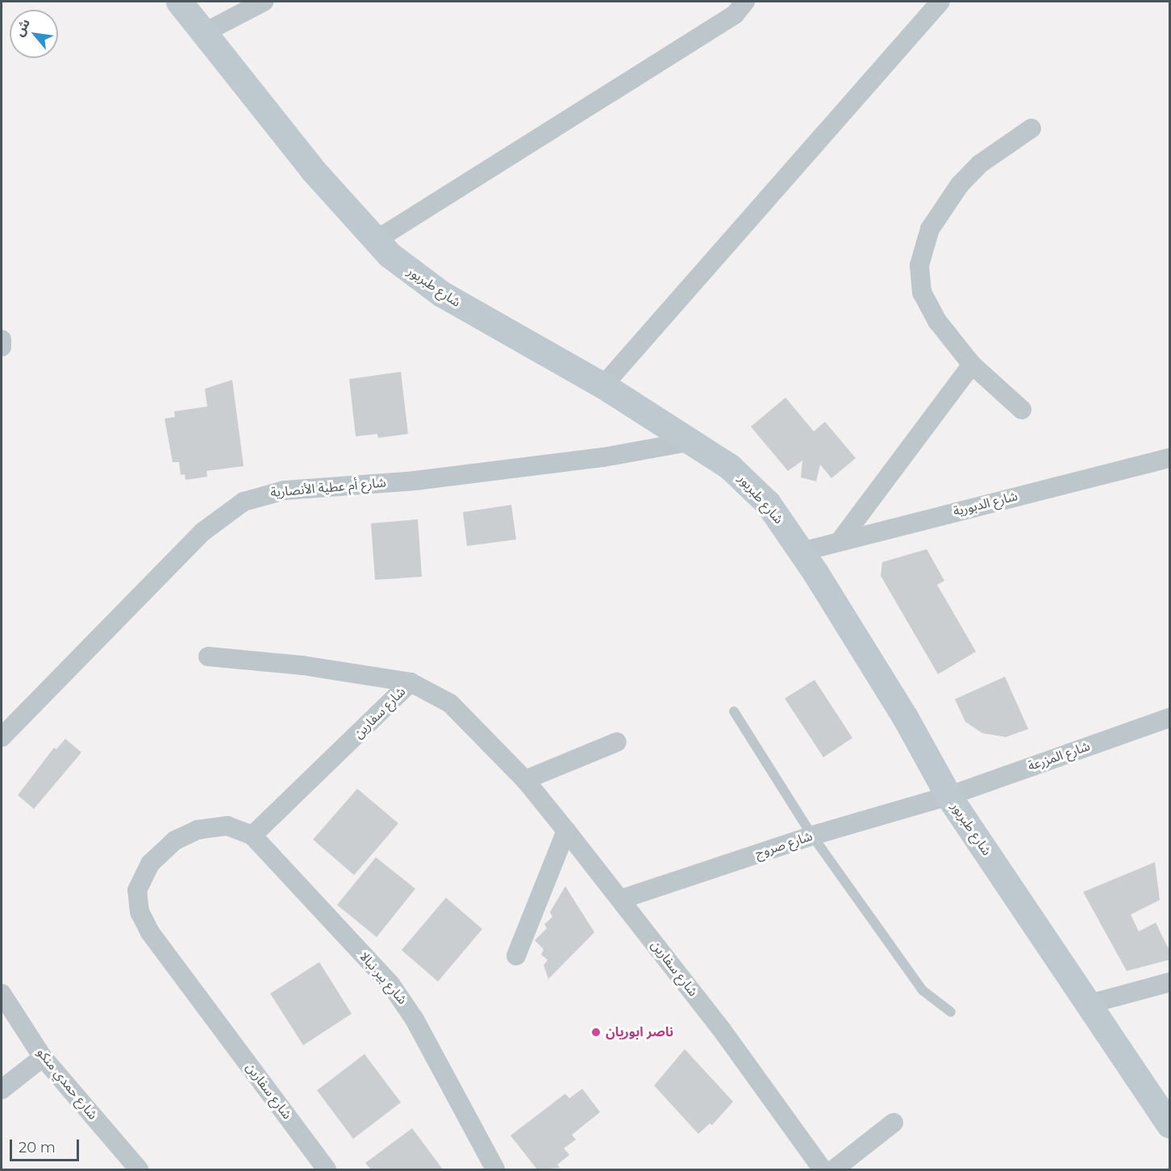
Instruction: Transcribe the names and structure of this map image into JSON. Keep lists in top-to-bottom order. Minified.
{"streets":{"street":["شارع طبربور","شارع أم عطية الأنصارية","شارع الدبورية","شارع سفارين","شارع المزرعة","شارع صروح","شارع بير نبالا","شارع حمدي منكو"]},"crossings":[["شارع طبربور","شارع أم عطية الأنصارية"],["شارع طبربور","شارع الدبورية"],["شارع طبربور","شارع المزرعة"],["شارع طبربور","شارع صروح"],["شارع سفارين","شارع صروح"],["شارع سفارين","شارع بير نبالا"],["شارع المزرعة","شارع صروح"]],"places":["ناصر ابوريان"],"scale_bar":"20 m","north":"top left"}
